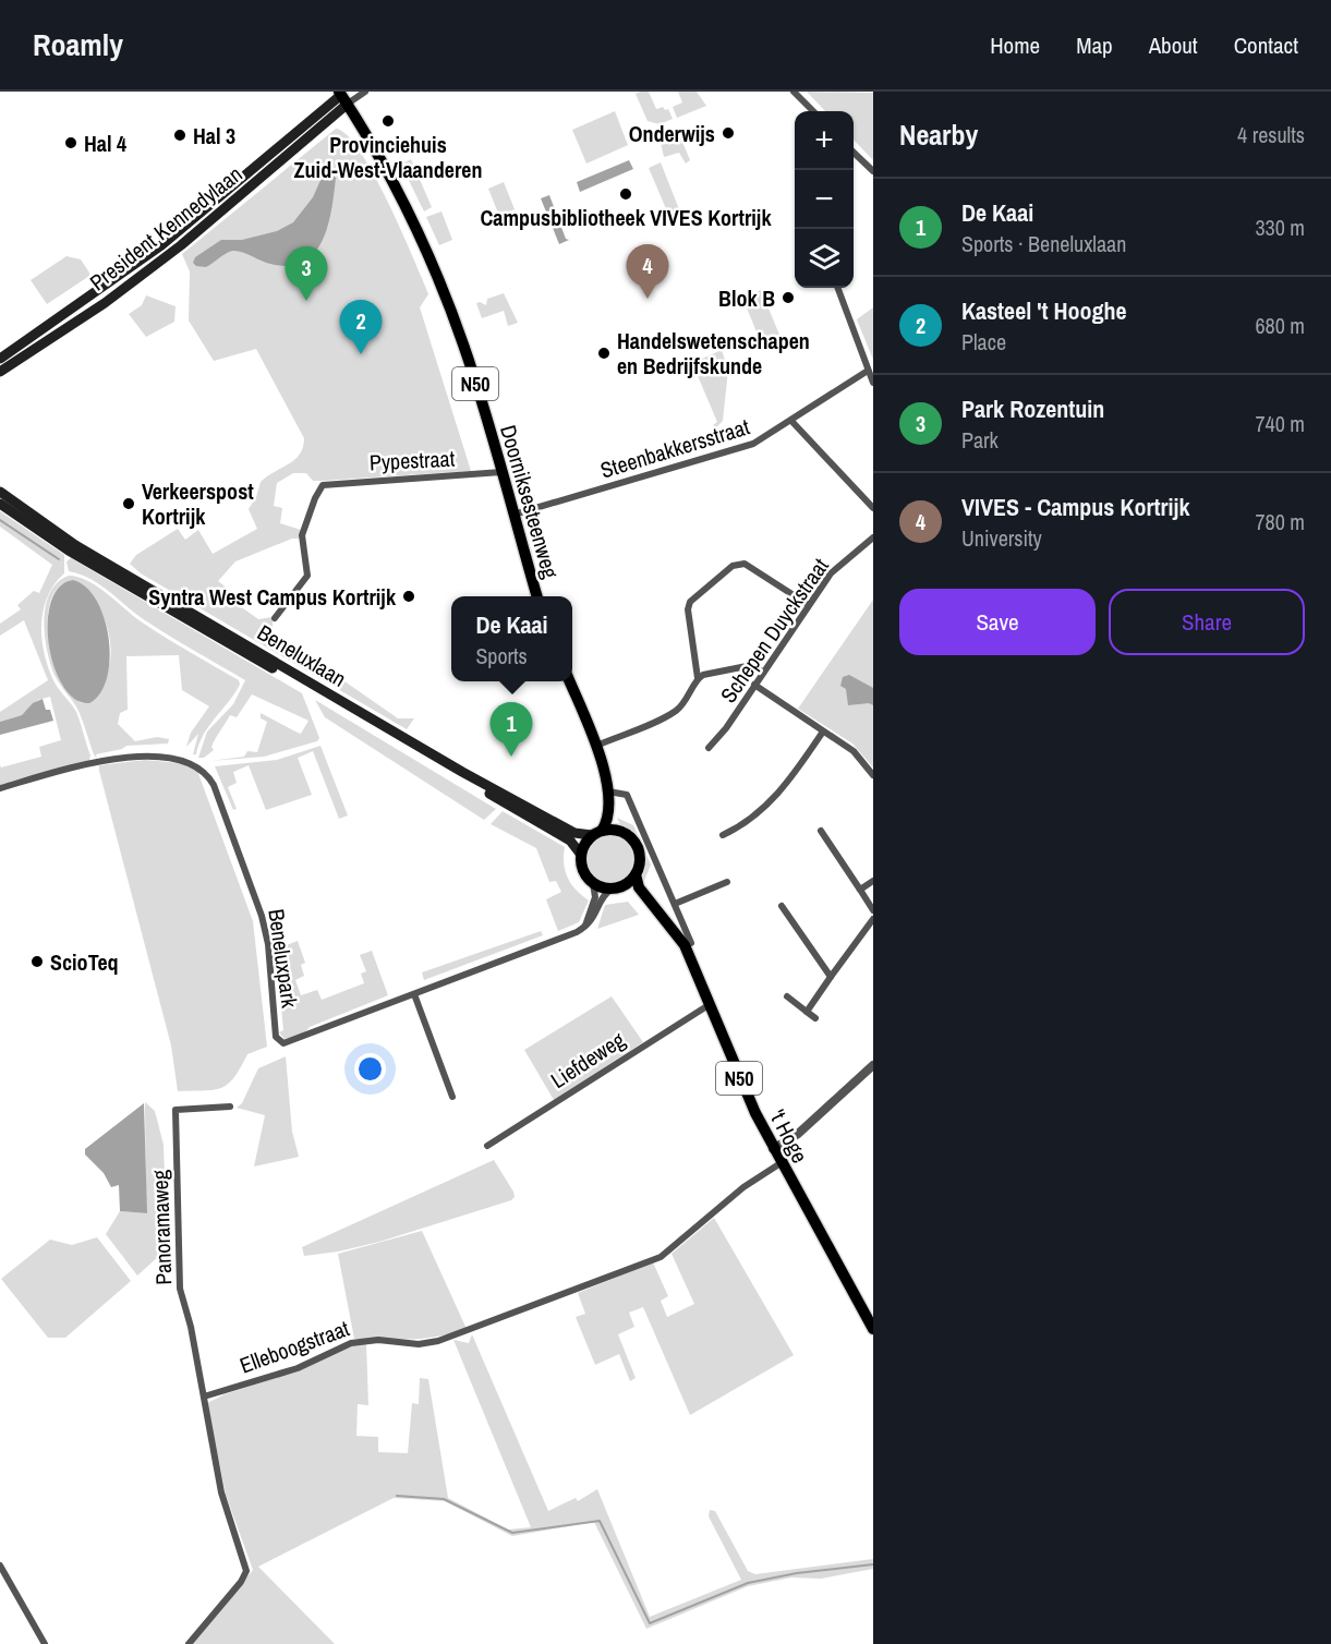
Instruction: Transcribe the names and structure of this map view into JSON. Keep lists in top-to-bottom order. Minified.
{"streets":{"main road":["President Kennedylaan","N50","Doorniksesteenweg","Beneluxlaan","'t Hoge"],"street":["Steenbakkersstraat","Pypestraat","Schepen Duyckstraat","Beneluxpark","Liefdeweg","Panoramaweg","Elleboogstraat"]},"crossings":[["President Kennedylaan","Doorniksesteenweg"],["N50","Beneluxlaan"],["N50","'t Hoge"],["Steenbakkersstraat","Doorniksesteenweg"],["Pypestraat","Doorniksesteenweg"],["Beneluxlaan","'t Hoge"],["Liefdeweg","'t Hoge"],["'t Hoge","Elleboogstraat"],["Panoramaweg","Elleboogstraat"]],"places":["Provinciehuis Zuid-West-Vlaanderen","Onderwijs","Hal 3","Hal 4","Campusbibliotheek VIVES Kortrijk","Blok B","Handelswetenschapen en Bedrijfskunde","Verkeerspost Kortrijk","Syntra West Campus Kortrijk","ScioTeq"],"page":{"header":"Roamly","nav":["Home","Map","About","Contact"],"heading":["Nearby","4 results"],"map_buttons":["+","−"],"list":[{"mark":"1","name":"De Kaai","note":"Sports · Beneluxlaan","value":"330 m"},{"mark":"2","name":"Kasteel 't Hooghe","note":"Place","value":"680 m"},{"mark":"3","name":"Park Rozentuin","note":"Park","value":"740 m"},{"mark":"4","name":"VIVES - Campus Kortrijk","note":"University","value":"780 m"}],"pins":["4","3","2","1"],"buttons":["Save","Share"],"popup":["De Kaai","Sports"]}}
